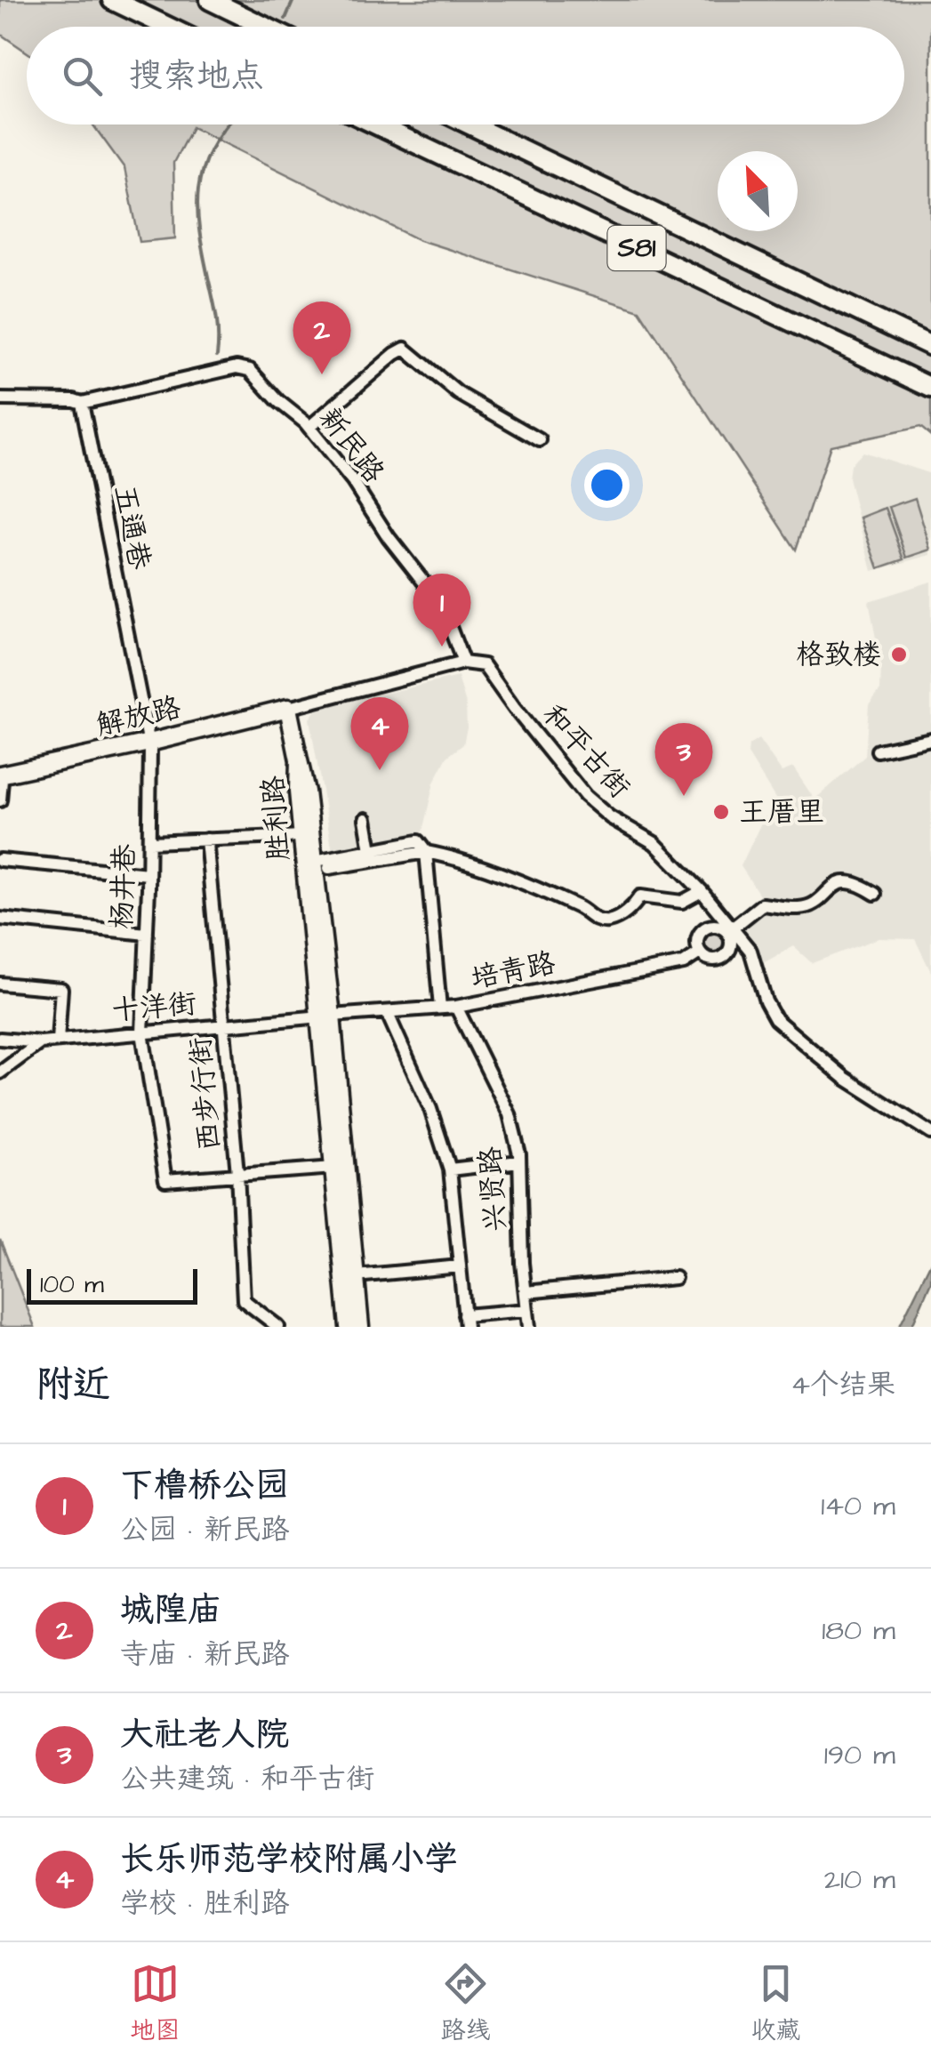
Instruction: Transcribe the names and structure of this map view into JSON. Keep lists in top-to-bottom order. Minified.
{"streets":{"highway":["S81"],"main road":["解放路","胜利路"],"street":["新民路","五通巷","和平古街","杨井巷","培青路","十洋街","西步行街","兴贤路"]},"crossings":[["新民路","五通巷"],["新民路","和平古街"],["五通巷","解放路"],["五通巷","杨井巷"],["解放路","杨井巷"],["和平古街","培青路"],["胜利路","培青路"],["胜利路","十洋街"],["杨井巷","十洋街"],["杨井巷","西步行街"],["培青路","十洋街"],["培青路","兴贤路"],["十洋街","西步行街"]],"places":["格致楼","王厝里"],"scale_bar":"100 m","north":"top left","page":{"search":"搜索地点","pins":["2","1","4","3"],"scale":"100 m","heading":["附近","4个结果"],"list":[{"mark":"1","name":"下橹桥公园","note":"公园 · 新民路","value":"140 m"},{"mark":"2","name":"城隍庙","note":"寺庙 · 新民路","value":"180 m"},{"mark":"3","name":"大社老人院","note":"公共建筑 · 和平古街","value":"190 m"},{"mark":"4","name":"长乐师范学校附属小学","note":"学校 · 胜利路","value":"210 m"}],"nav":["地图","路线","收藏"]}}
